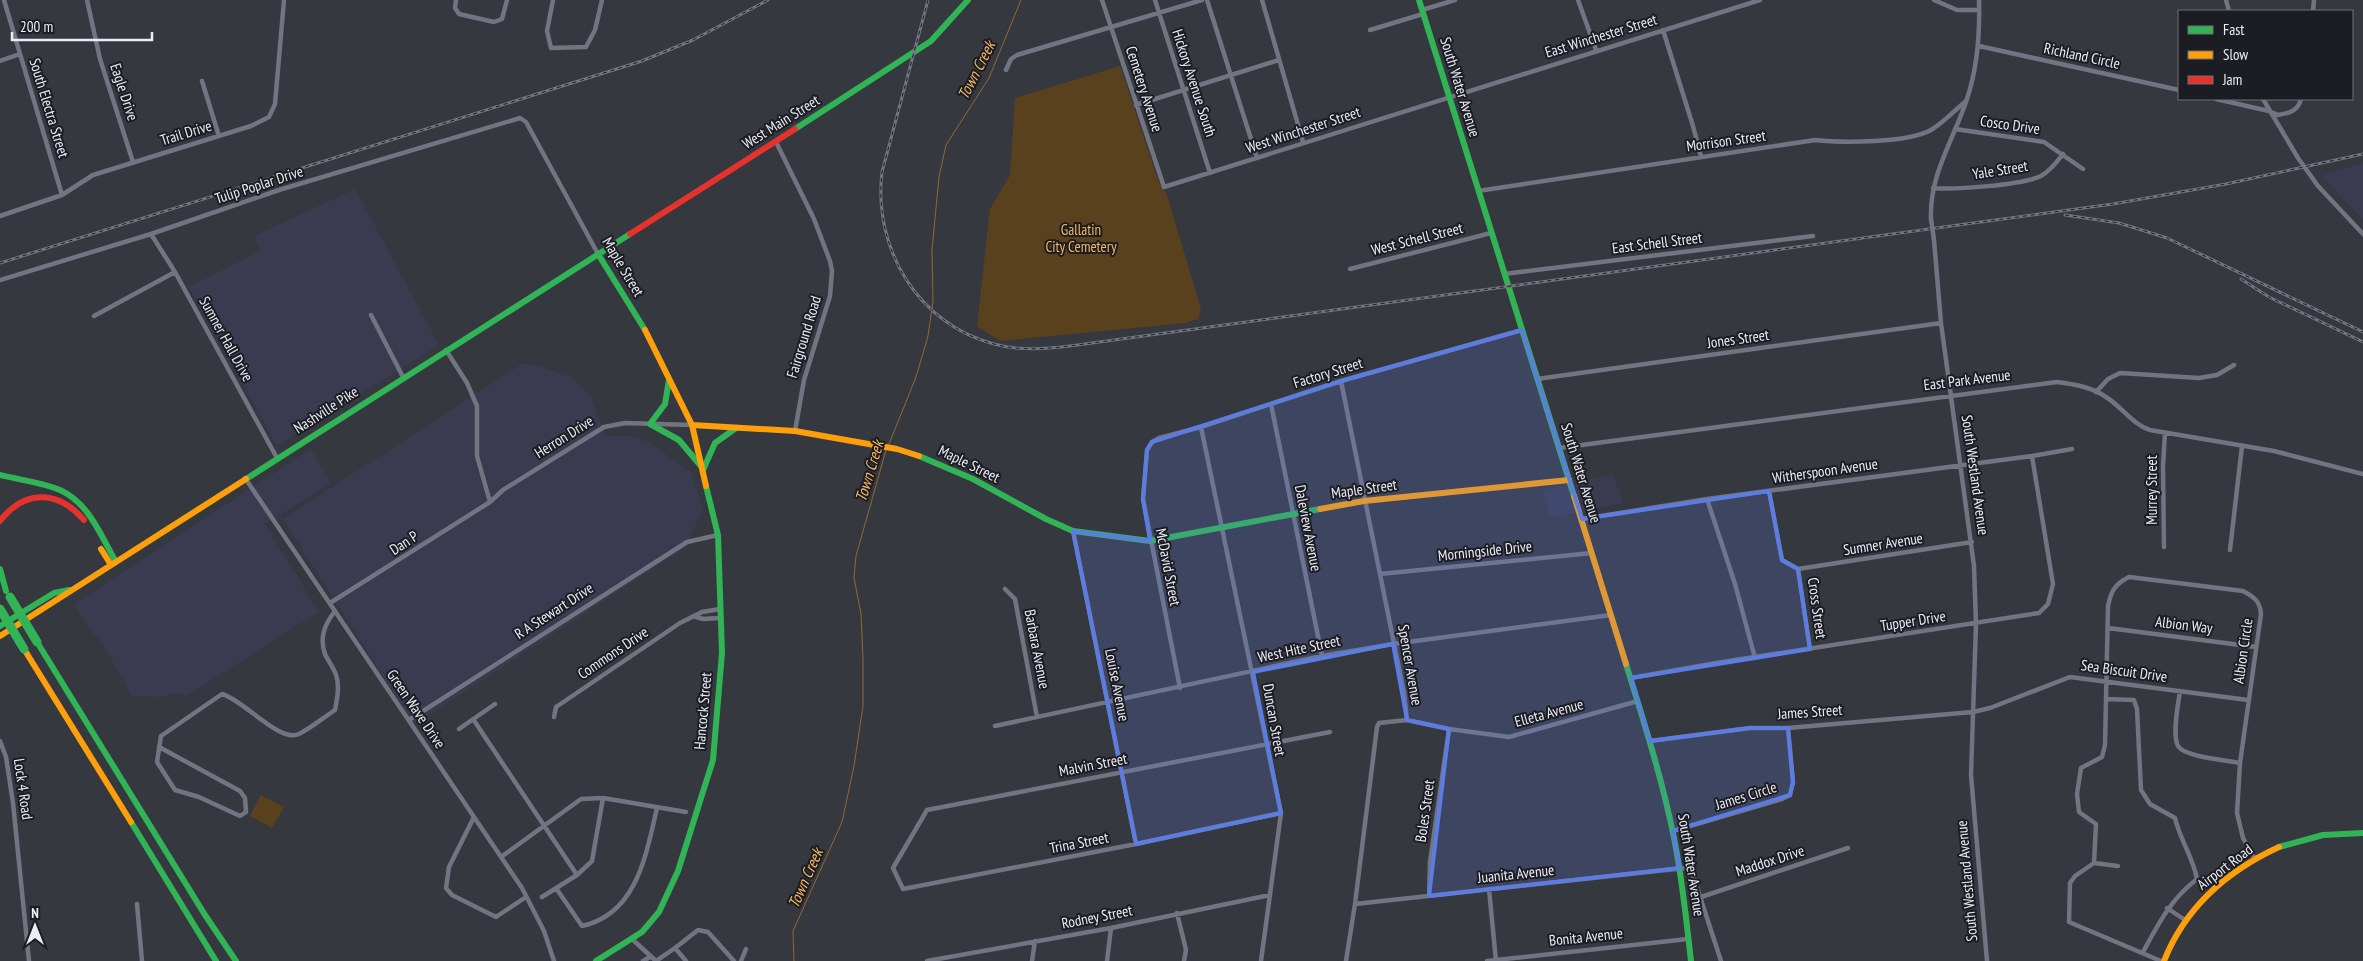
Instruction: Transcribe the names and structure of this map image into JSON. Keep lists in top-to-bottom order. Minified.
{"streets":{"main road":["South Water Avenue","West Main Street","Maple Street","Nashville Pike","Hancock Street","Airport Road"],"street":["East Winchester Street","Richland Circle","Hickory Avenue South","Cemetery Avenue","Eagle Drive","South Electra Street","Cosco Drive","West Winchester Street","Trail Drive","Morrison Street","Yale Street","Tulip Poplar Drive","West Schell Street","East Schell Street","Fairground Road","Sumner Hall Drive","Jones Street","Factory Street","East Park Avenue","Herron Drive","Witherspoon Avenue","South Westland Avenue","Murrey Street","Daleview Avenue","Dan P","Sumner Avenue","Morningside Drive","McDavid Street","Cross Street","R A Stewart Drive","Tupper Drive","Albion Way","Barbara Avenue","West Hite Street","Albion Circle","Commons Drive","Spencer Avenue","Sea Biscuit Drive","Louise Avenue","Green Wave Drive","James Street","Elleta Avenue","Duncan Street","Malvin Street","Lock 4 Road","James Circle","Boles Street","Trina Street","Maddox Drive","Juanita Avenue","Rodney Street","Bonita Avenue"]},"crossings":[["East Winchester Street","South Water Avenue"],["East Winchester Street","West Winchester Street"],["Richland Circle","South Westland Avenue"],["Hickory Avenue South","West Winchester Street"],["South Water Avenue","West Winchester Street"],["South Water Avenue","Morrison Street"],["South Water Avenue","West Schell Street"],["South Water Avenue","East Schell Street"],["South Water Avenue","Maple Street"],["South Water Avenue","Jones Street"],["South Water Avenue","Factory Street"],["South Water Avenue","East Park Avenue"],["South Water Avenue","Witherspoon Avenue"],["South Water Avenue","Morningside Drive"],["South Water Avenue","Tupper Drive"],["South Water Avenue","West Hite Street"],["South Water Avenue","James Street"],["South Water Avenue","Elleta Avenue"],["South Water Avenue","James Circle"],["South Water Avenue","Juanita Avenue"],["South Water Avenue","Bonita Avenue"],["Cemetery Avenue","West Winchester Street"],["Eagle Drive","Trail Drive"],["South Electra Street","Trail Drive"],["West Main Street","Maple Street"],["West Main Street","Fairground Road"],["West Main Street","Nashville Pike"],["Cosco Drive","Yale Street"],["Cosco Drive","South Westland Avenue"],["Morrison Street","South Westland Avenue"],["Yale Street","South Westland Avenue"],["Tulip Poplar Drive","Maple Street"],["Tulip Poplar Drive","Sumner Hall Drive"],["Maple Street","Fairground Road"],["Maple Street","Nashville Pike"],["Maple Street","Herron Drive"],["Maple Street","Daleview Avenue"],["Maple Street","McDavid Street"],["Maple Street","Spencer Avenue"],["Maple Street","Louise Avenue"],["Maple Street","Hancock Street"],["Maple Street","Duncan Street"],["Sumner Hall Drive","Nashville Pike"],["Jones Street","South Westland Avenue"],["Factory Street","Daleview Avenue"],["Factory Street","McDavid Street"],["Factory Street","Spencer Avenue"],["Factory Street","Duncan Street"],["East Park Avenue","South Westland Avenue"],["East Park Avenue","Murrey Street"],["Nashville Pike","Green Wave Drive"],["Herron Drive","Dan P"],["Herron Drive","Hancock Street"],["Witherspoon Avenue","South Westland Avenue"],["Witherspoon Avenue","Cross Street"],["Witherspoon Avenue","Tupper Drive"],["South Westland Avenue","Sumner Avenue"],["South Westland Avenue","Tupper Drive"],["South Westland Avenue","Sea Biscuit Drive"],["South Westland Avenue","James Street"],["Daleview Avenue","West Hite Street"],["Dan P","Green Wave Drive"],["Sumner Avenue","Cross Street"],["Morningside Drive","Spencer Avenue"],["McDavid Street","West Hite Street"],["Cross Street","Tupper Drive"],["R A Stewart Drive","Green Wave Drive"],["R A Stewart Drive","Hancock Street"],["Albion Way","Albion Circle"],["Barbara Avenue","West Hite Street"],["West Hite Street","Spencer Avenue"],["West Hite Street","Louise Avenue"],["West Hite Street","Duncan Street"],["Albion Circle","Sea Biscuit Drive"],["Albion Circle","Airport Road"],["Commons Drive","Hancock Street"],["Spencer Avenue","Elleta Avenue"],["Spencer Avenue","Juanita Avenue"],["Sea Biscuit Drive","James Street"],["Louise Avenue","Malvin Street"],["Louise Avenue","Trina Street"],["James Street","James Circle"],["Elleta Avenue","Boles Street"],["Duncan Street","Malvin Street"],["Duncan Street","Trina Street"],["Duncan Street","Rodney Street"],["Malvin Street","Trina Street"],["Boles Street","Juanita Avenue"]],"water":["Town Creek"],"parks":["Gallatin City Cemetery"],"legend":["Fast","Slow","Jam"],"scale_bar":"200 m","north":"top"}
